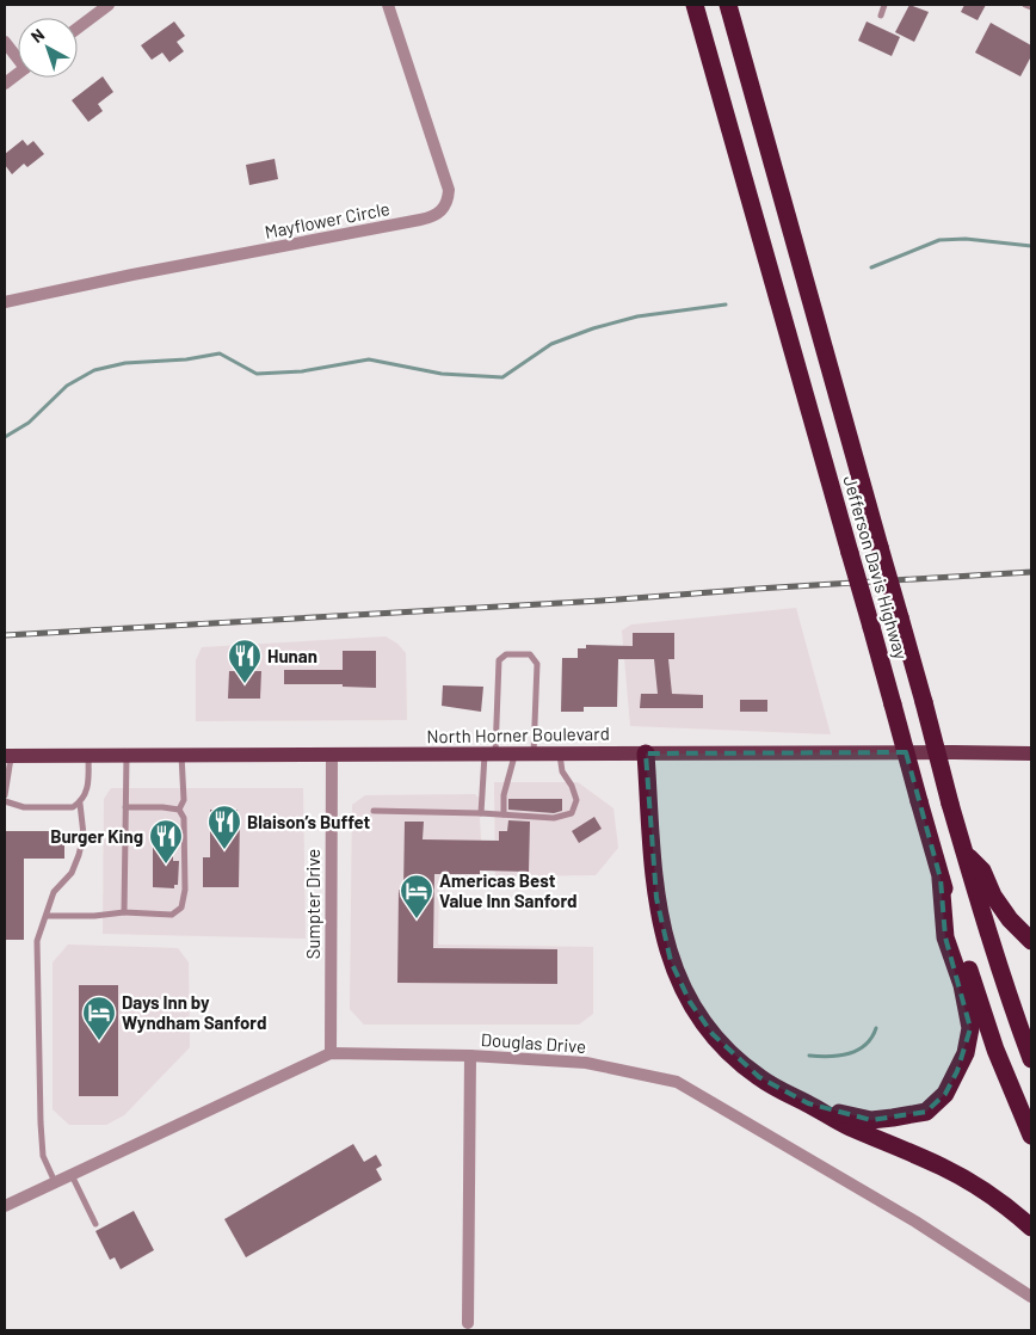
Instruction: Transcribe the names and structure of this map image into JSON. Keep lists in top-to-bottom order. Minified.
{"streets":{"highway":["Jefferson Davis Highway"],"main road":["North Horner Boulevard"],"street":["Mayflower Circle","Sumpter Drive","Douglas Drive"]},"crossings":[["North Horner Boulevard","Sumpter Drive"],["Sumpter Drive","Douglas Drive"]],"places":{"restaurant":["Hunan","Blaison’s Buffet","Burger King"],"hotel":["Americas Best Value Inn Sanford","Days Inn by Wyndham Sanford"]},"north":"top left"}
